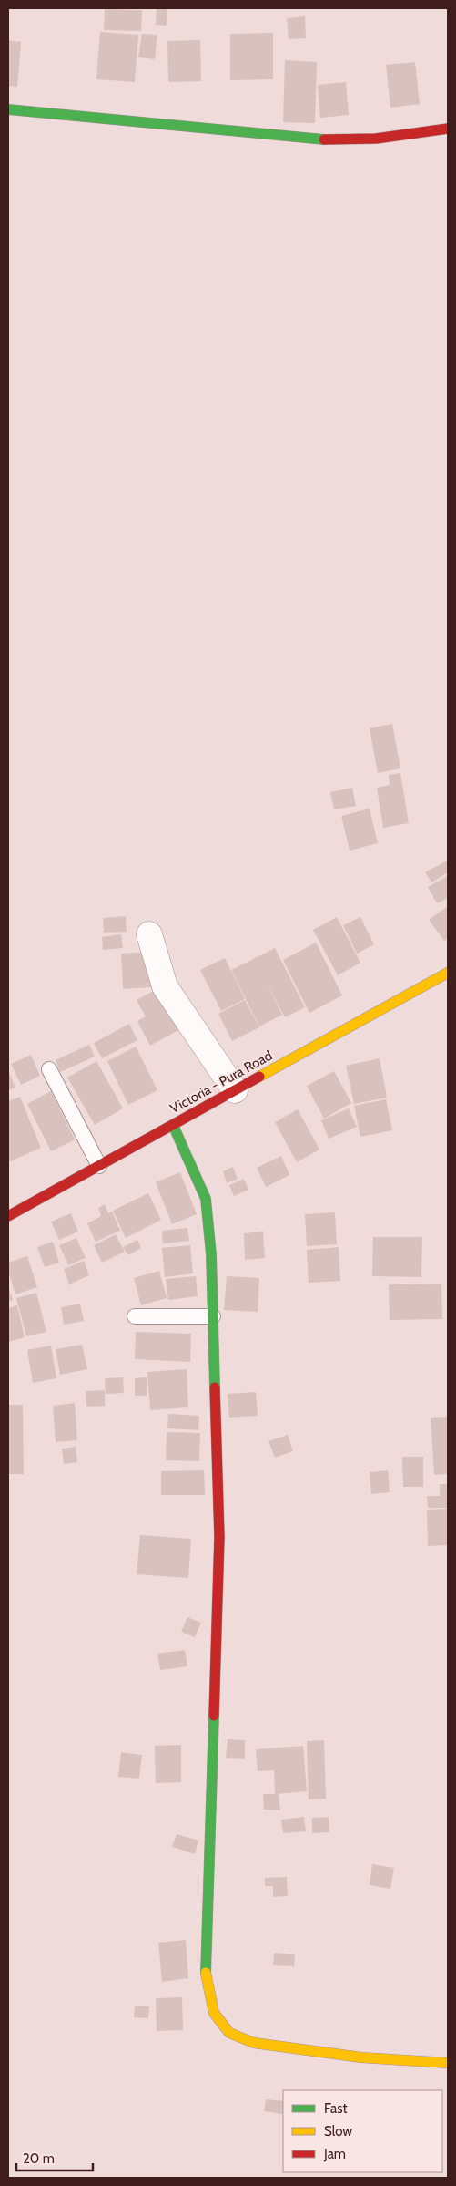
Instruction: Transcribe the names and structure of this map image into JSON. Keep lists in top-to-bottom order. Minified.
{"streets":{"street":["Victoria - Pura Road"]},"legend":["Fast","Slow","Jam"],"scale_bar":"20 m"}
